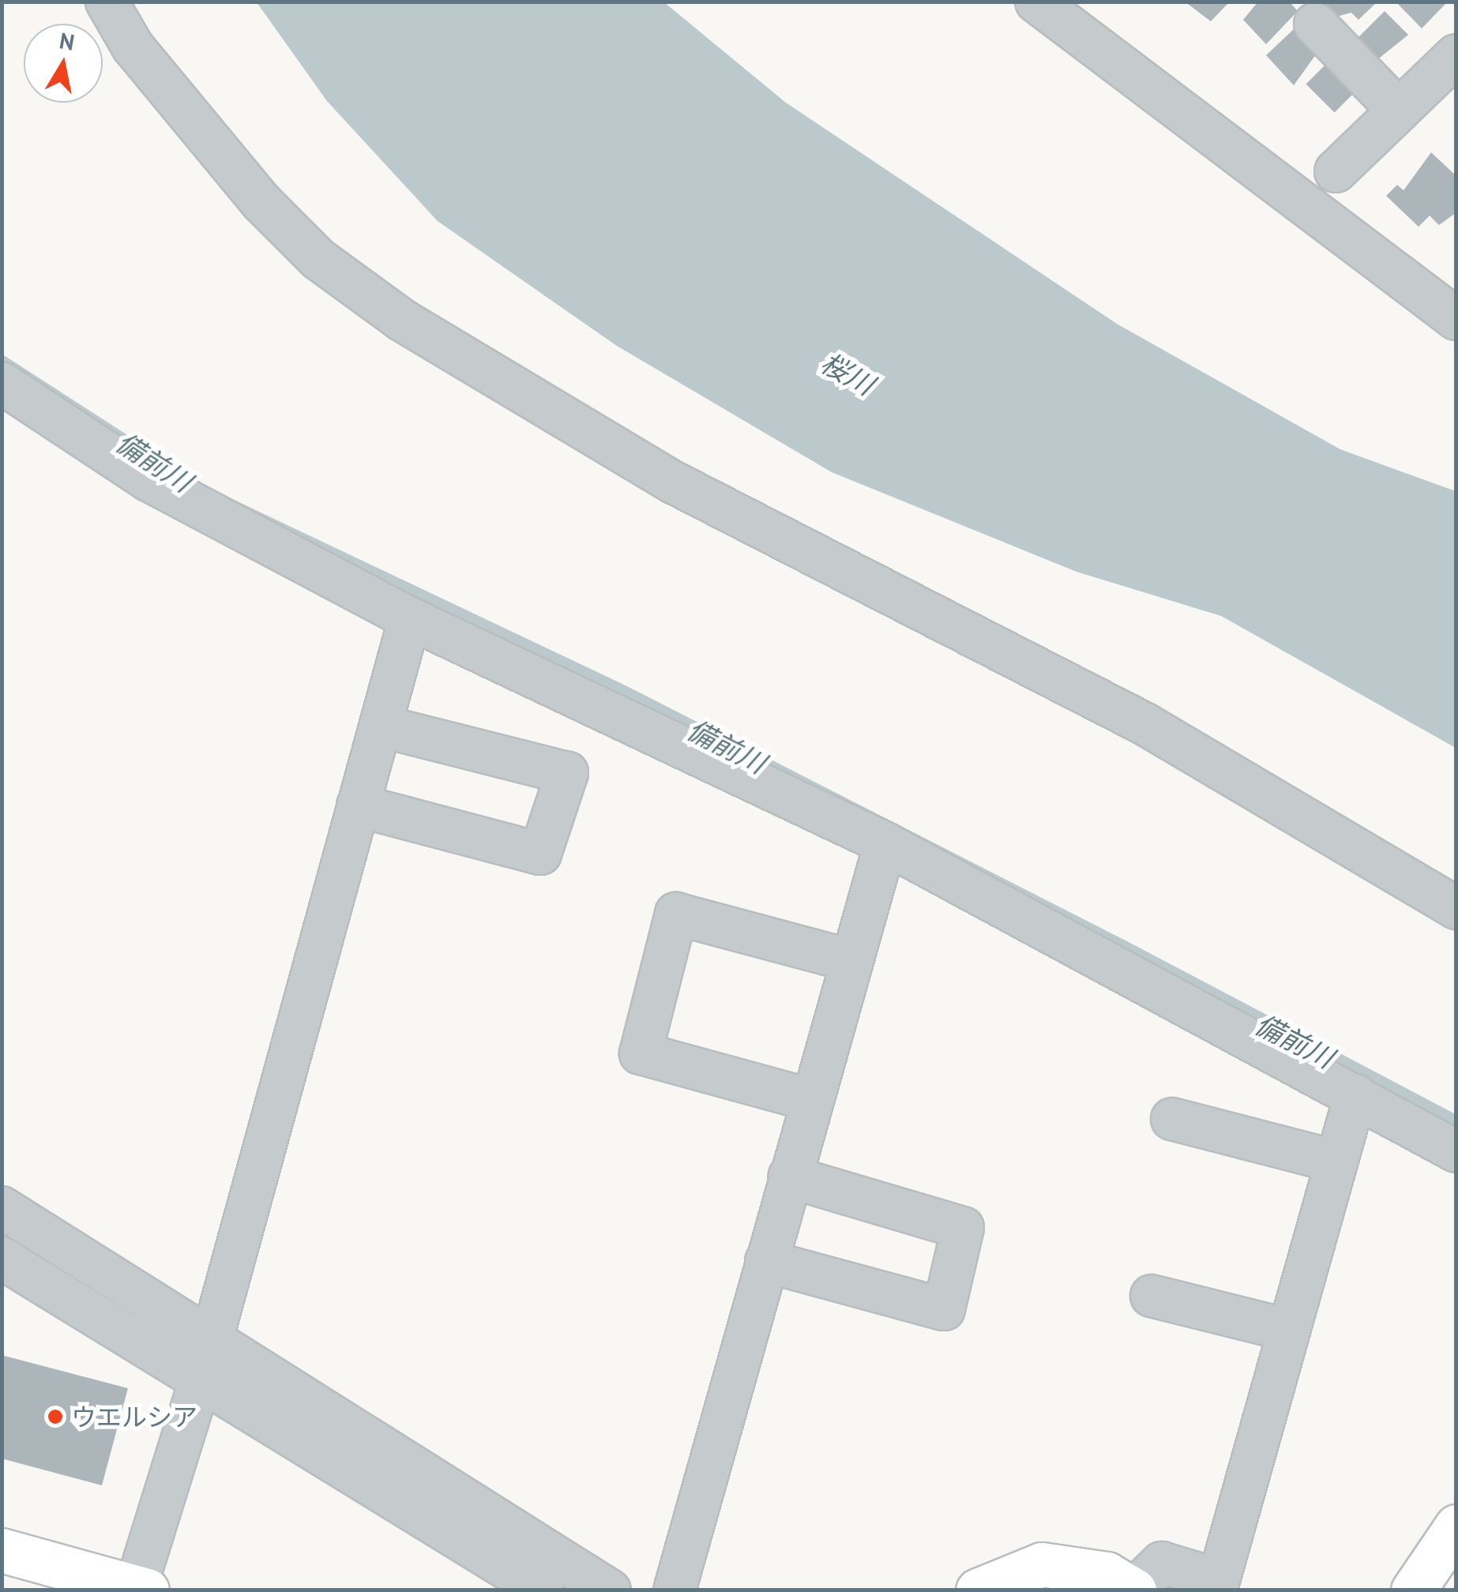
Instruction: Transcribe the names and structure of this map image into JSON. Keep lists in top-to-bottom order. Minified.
{"water":["桜川","備前川"],"places":["ウエルシア"],"north":"top"}
